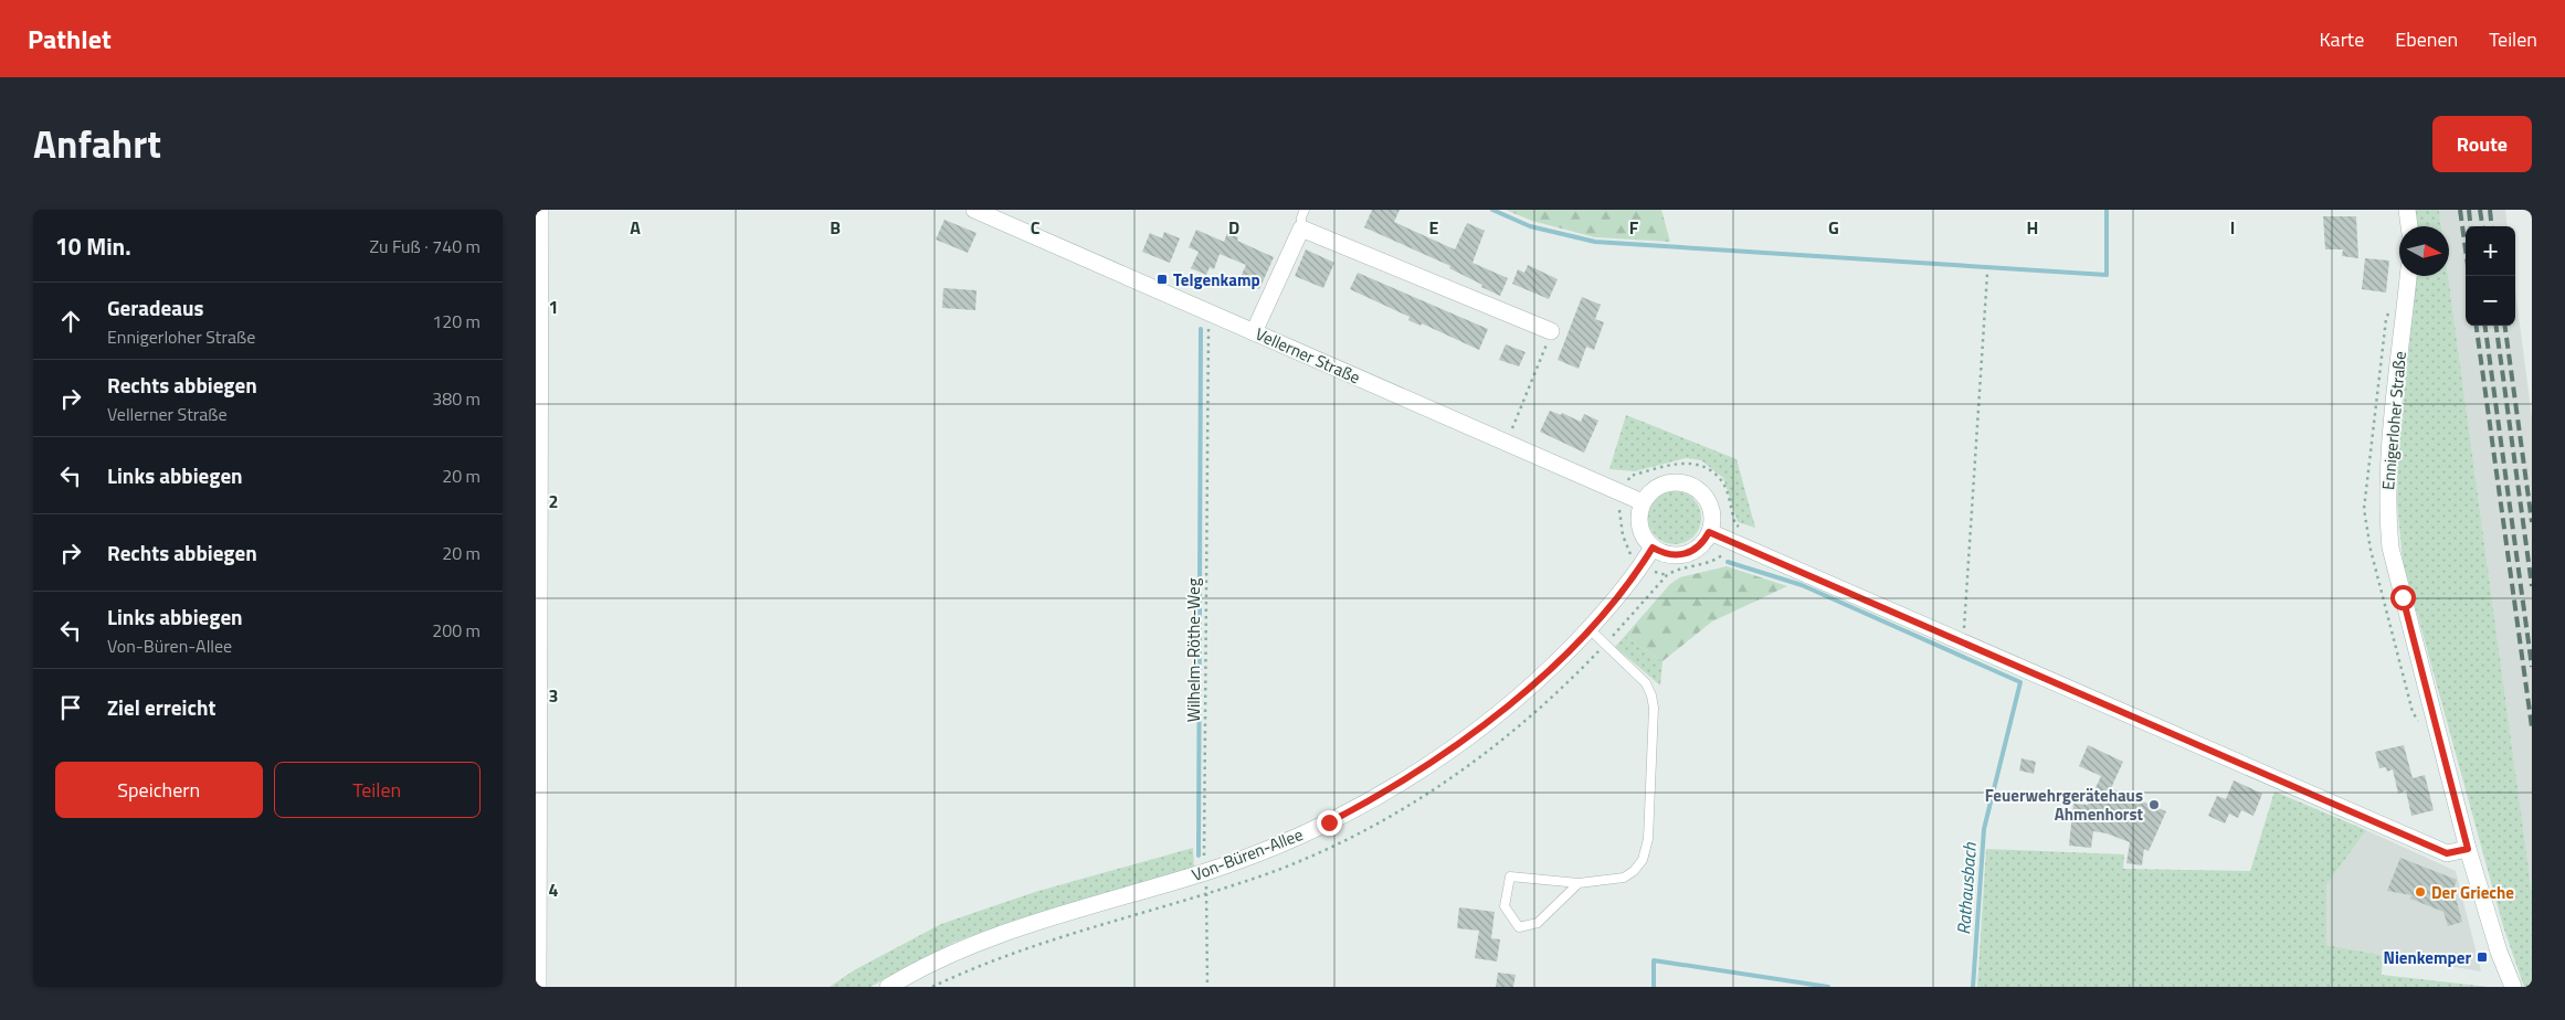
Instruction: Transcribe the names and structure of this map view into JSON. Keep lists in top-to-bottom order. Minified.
{"streets":{"main road":["Vellerner Straße","Ennigerloher Straße","Von-Büren-Allee"],"path":["Wilhelm-Röthe-Weg"]},"crossings":[["Vellerner Straße","Wilhelm-Röthe-Weg"],["Vellerner Straße","Von-Büren-Allee"],["Wilhelm-Röthe-Weg","Von-Büren-Allee"]],"water":["Rathausbach"],"places":{"transit":["Telgenkamp","Nienkemper"],"other":["Feuerwehrgerätehaus Ahmenhorst","Der Grieche"]},"north":"right","page":{"header":"Pathlet","nav":["Karte","Ebenen","Teilen"],"title":"Anfahrt","buttons":["Route",["Speichern","Teilen"]],"heading":["10 Min.","Zu Fuß · 740 m"],"map_buttons":["+","−"],"list":[["Geradeaus","Ennigerloher Straße","120 m"],["Rechts abbiegen","Vellerner Straße","380 m"],["Links abbiegen","20 m"],["Rechts abbiegen","20 m"],["Links abbiegen","Von-Büren-Allee","200 m"],"Ziel erreicht"]},"grid":{"columns":["A","B","C","D","E","F","G","H","I"],"rows":["1","2","3","4"]}}
